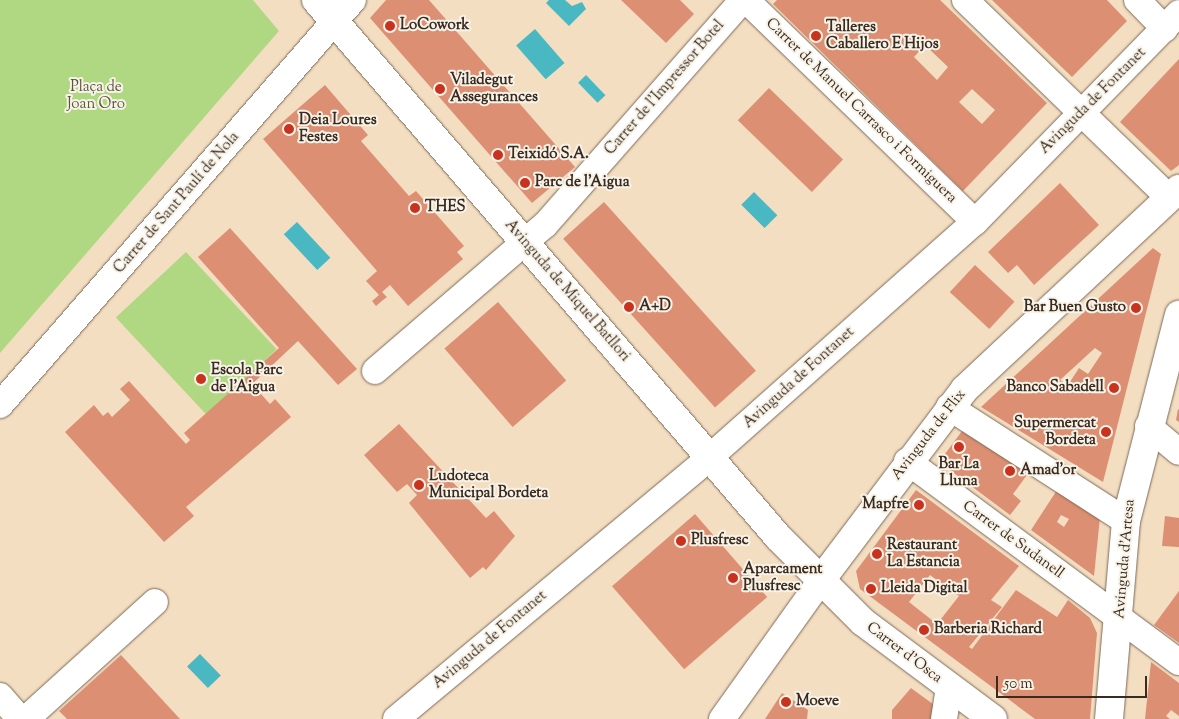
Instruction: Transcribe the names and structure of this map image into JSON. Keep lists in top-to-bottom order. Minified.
{"streets":{"main road":["Avinguda de Miquel Batllori","Avinguda de Flix","Avinguda d'Artesa","Carrer d'Osca"],"street":["Carrer de l'Impressor Botel","Avinguda de Fontanet","Carrer de Manuel Carrasco i Formiguera","Carrer de Sant Paulí de Nola","Carrer de Sudanell"]},"crossings":[["Carrer de l'Impressor Botel","Carrer de Manuel Carrasco i Formiguera"],["Carrer de l'Impressor Botel","Avinguda de Miquel Batllori"],["Avinguda de Fontanet","Carrer de Manuel Carrasco i Formiguera"],["Avinguda de Fontanet","Avinguda de Miquel Batllori"],["Carrer de Sant Paulí de Nola","Avinguda de Miquel Batllori"],["Avinguda de Miquel Batllori","Avinguda de Flix"],["Avinguda de Miquel Batllori","Carrer d'Osca"],["Avinguda de Flix","Carrer de Sudanell"],["Avinguda de Flix","Carrer d'Osca"],["Carrer de Sudanell","Avinguda d'Artesa"]],"parks":["Plaça de Joan Oro"],"places":["LoCowork","Talleres Caballero E Hijos","Viladegut Assegurances","Deia Loures Festes","Teixidó S.A.","Parc de l'Aigua","THES","A+D","Bar Buen Gusto","Escola Parc de l'Aigua","Banco Sabadell","Supermercat Bordeta","Bar La Lluna","Amad'or","Ludoteca Municipal Bordeta","Mapfre","Plusfresc","Restaurant La Estancia","Aparcament Plusfresc","Lleida Digital","Barberia Richard","Moeve"],"scale_bar":"50 m"}
